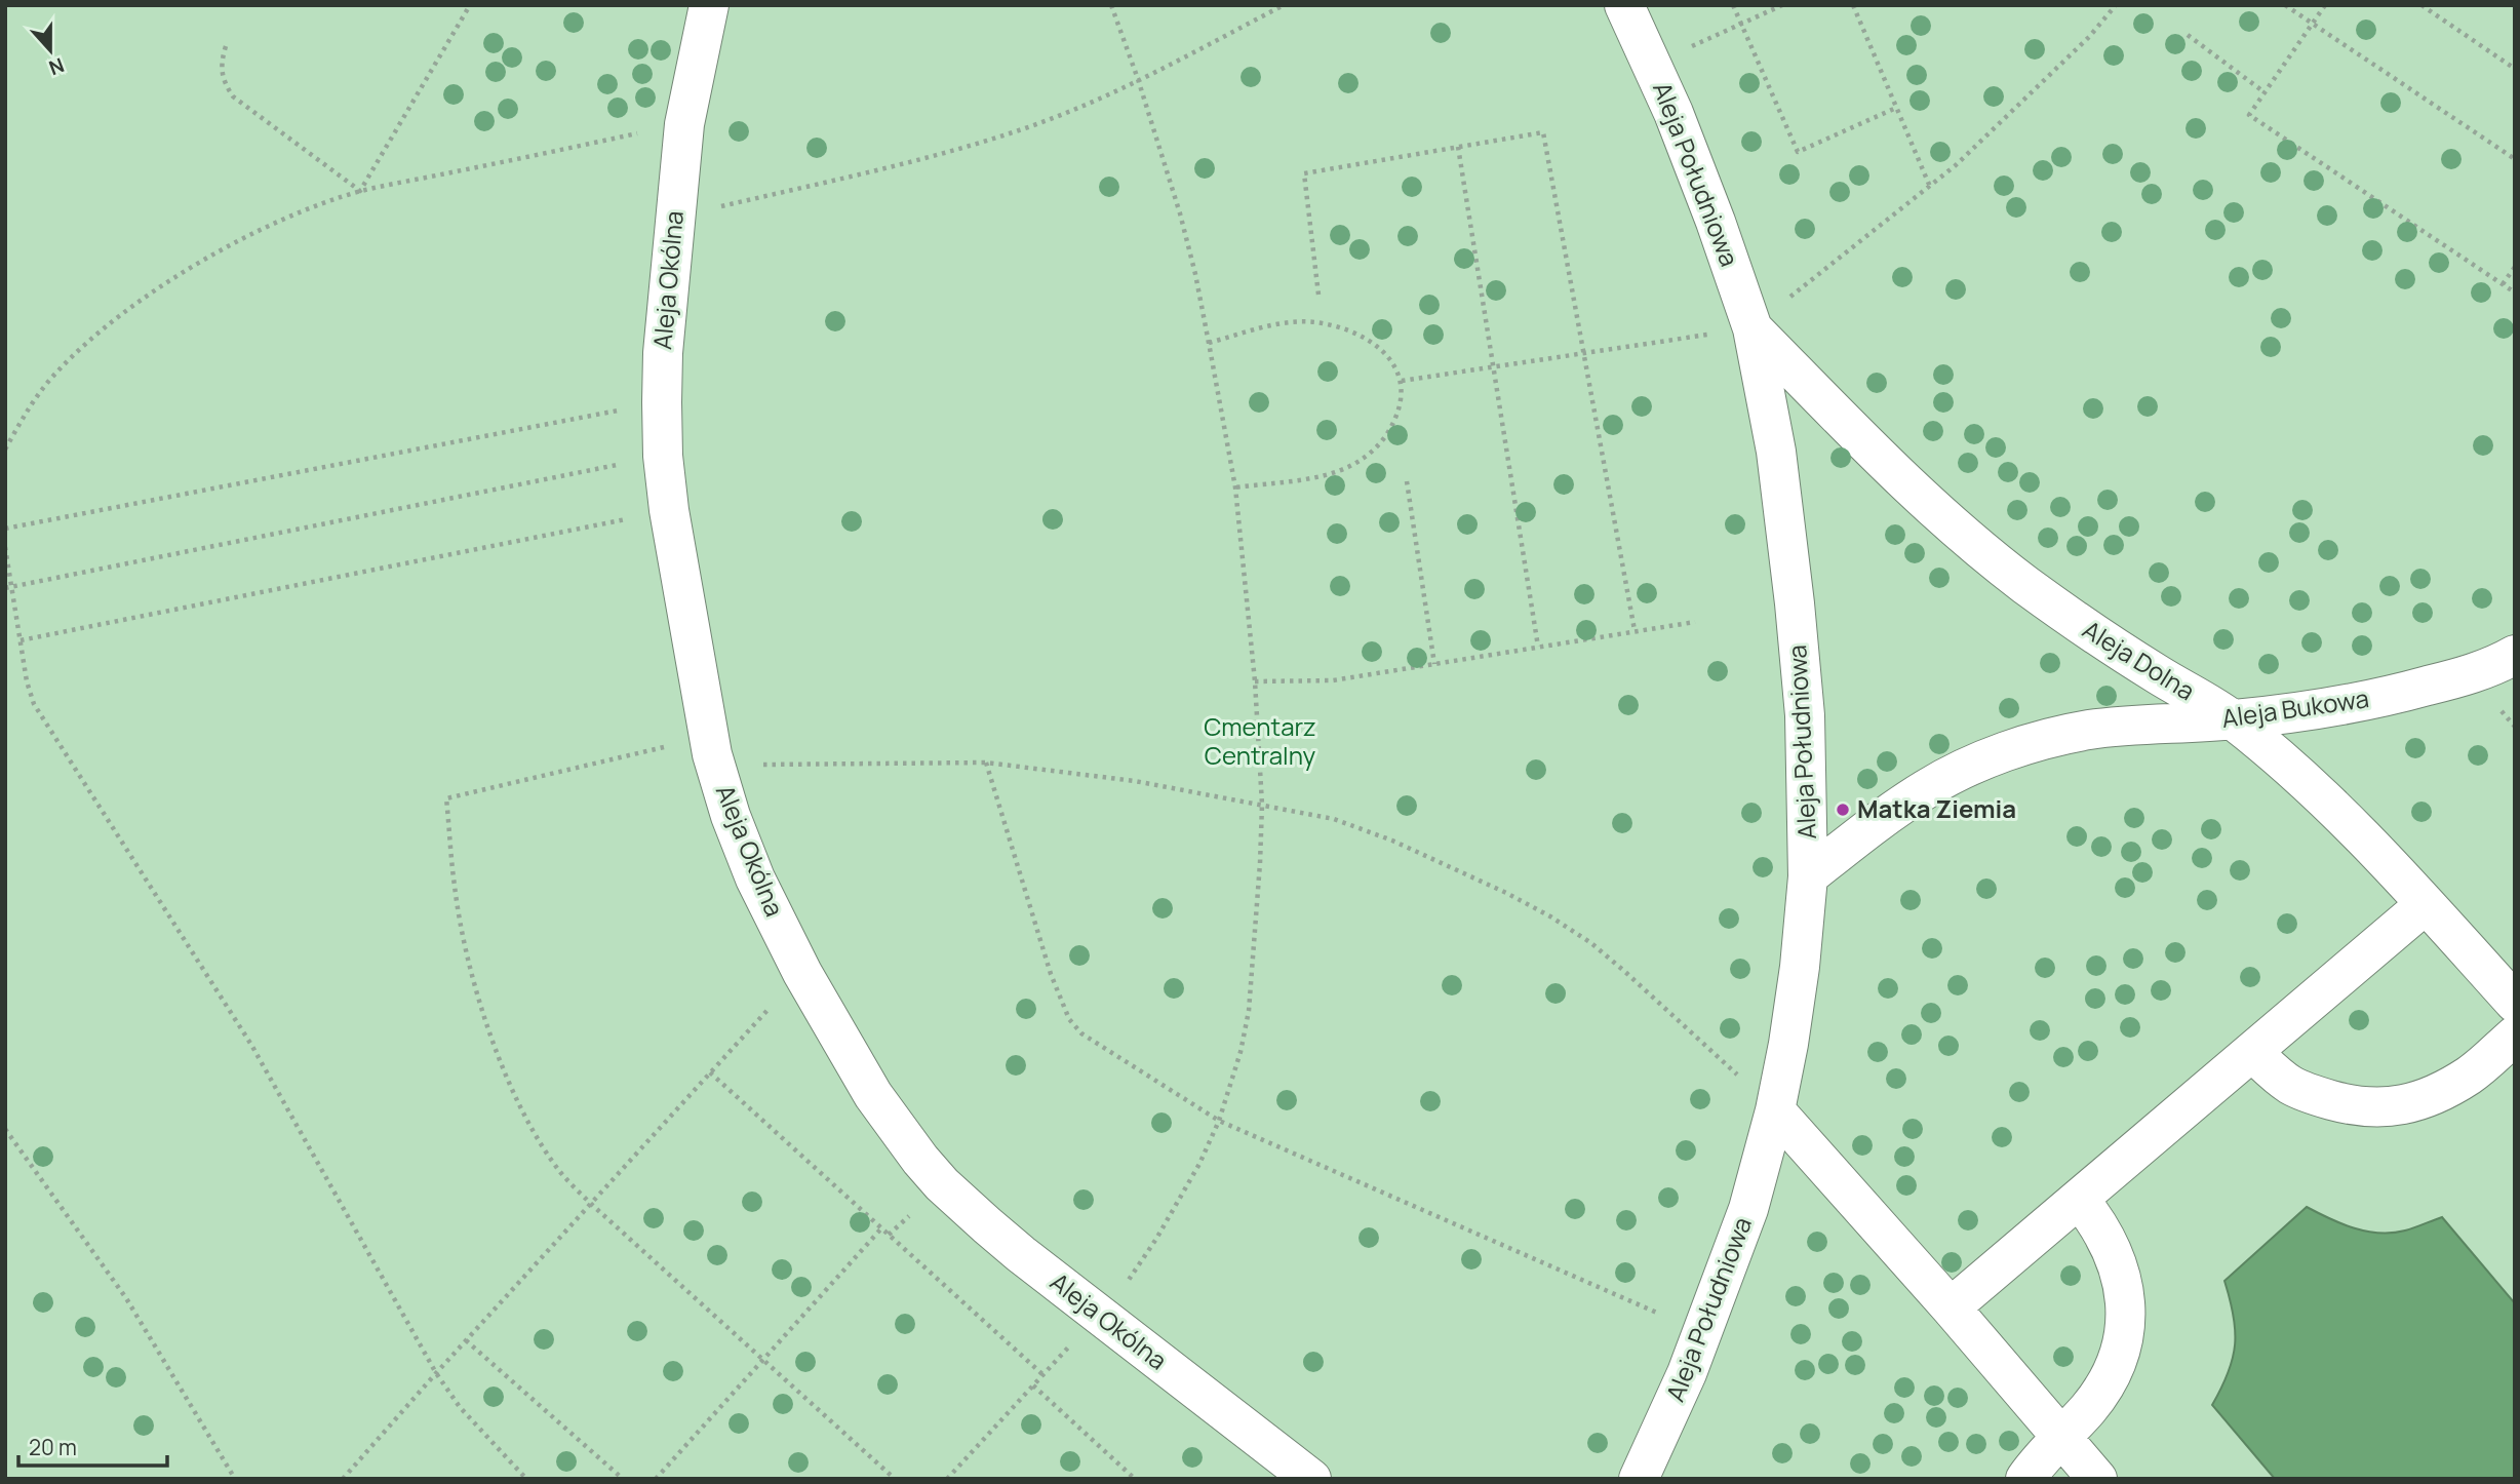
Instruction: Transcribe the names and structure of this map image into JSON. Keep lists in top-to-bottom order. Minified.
{"streets":{"street":["Aleja Południowa","Aleja Okólna","Aleja Dolna","Aleja Bukowa"]},"crossings":[["Aleja Południowa","Aleja Dolna"],["Aleja Południowa","Aleja Bukowa"],["Aleja Dolna","Aleja Bukowa"]],"parks":["Cmentarz Centralny"],"places":["Matka Ziemia"],"scale_bar":"20 m","north":"bottom"}
